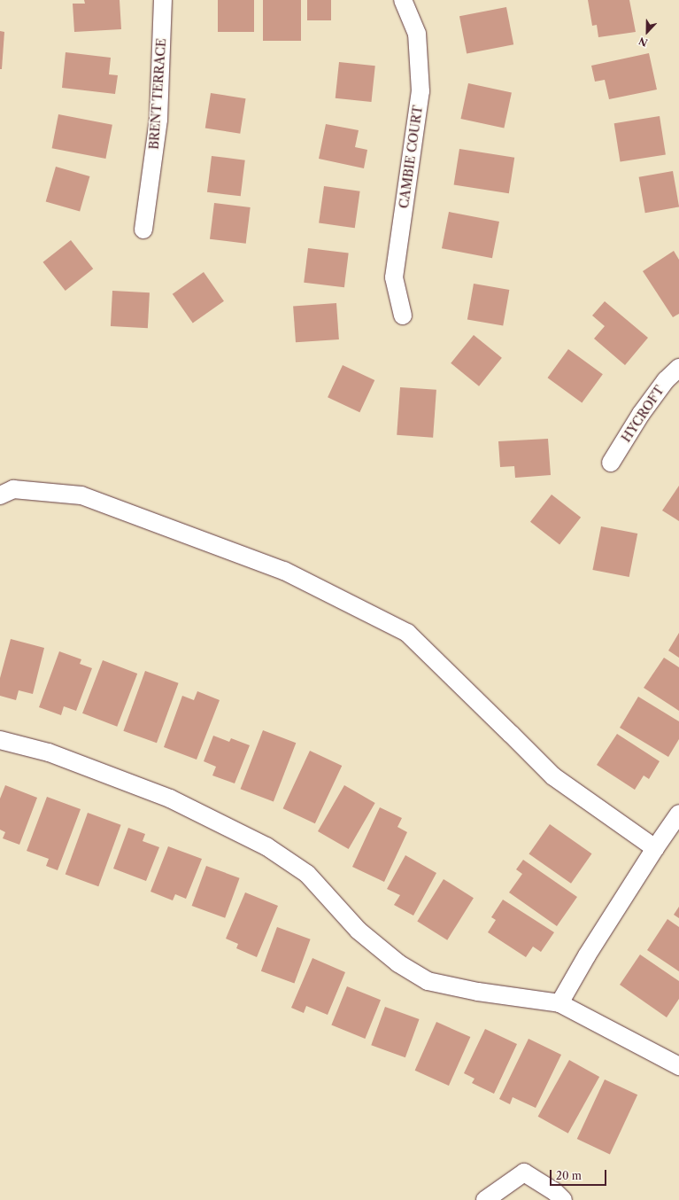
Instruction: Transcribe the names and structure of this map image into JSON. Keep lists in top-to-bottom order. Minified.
{"streets":{"street":["BRENT TERRACE","CAMBIE COURT","HYCROFT"]},"scale_bar":"20 m","north":"bottom"}
